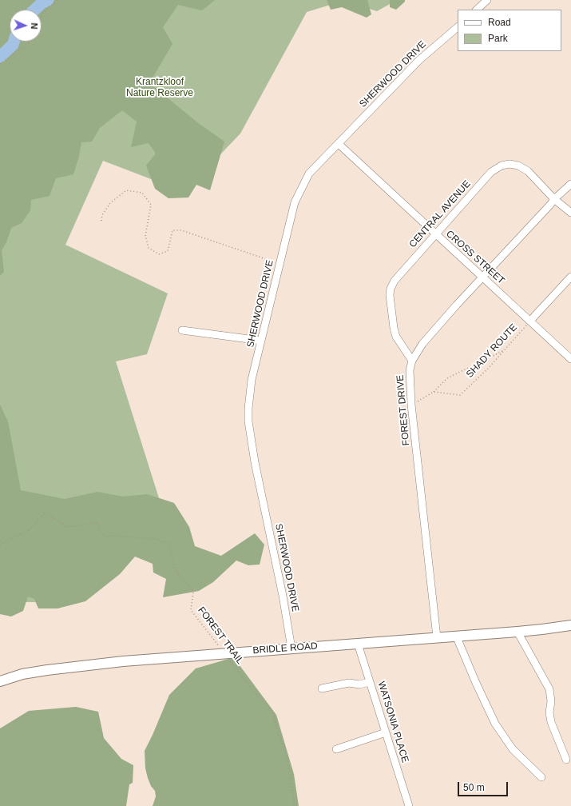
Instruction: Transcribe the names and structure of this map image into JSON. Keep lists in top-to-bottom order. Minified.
{"streets":{"main road":["BRIDLE ROAD"],"street":["SHERWOOD DRIVE","CENTRAL AVENUE","CROSS STREET","FOREST DRIVE","WATSONIA PLACE"],"path":["SHADY ROUTE","FOREST TRAIL"]},"crossings":[["SHERWOOD DRIVE","CROSS STREET"],["SHERWOOD DRIVE","BRIDLE ROAD"],["CENTRAL AVENUE","CROSS STREET"],["CENTRAL AVENUE","FOREST DRIVE"],["CROSS STREET","SHADY ROUTE"],["CROSS STREET","FOREST DRIVE"],["FOREST DRIVE","BRIDLE ROAD"],["FOREST TRAIL","BRIDLE ROAD"],["BRIDLE ROAD","WATSONIA PLACE"]],"parks":["Krantzkloof Nature Reserve"],"legend":["Road","Park"],"scale_bar":"50 m","north":"right"}
